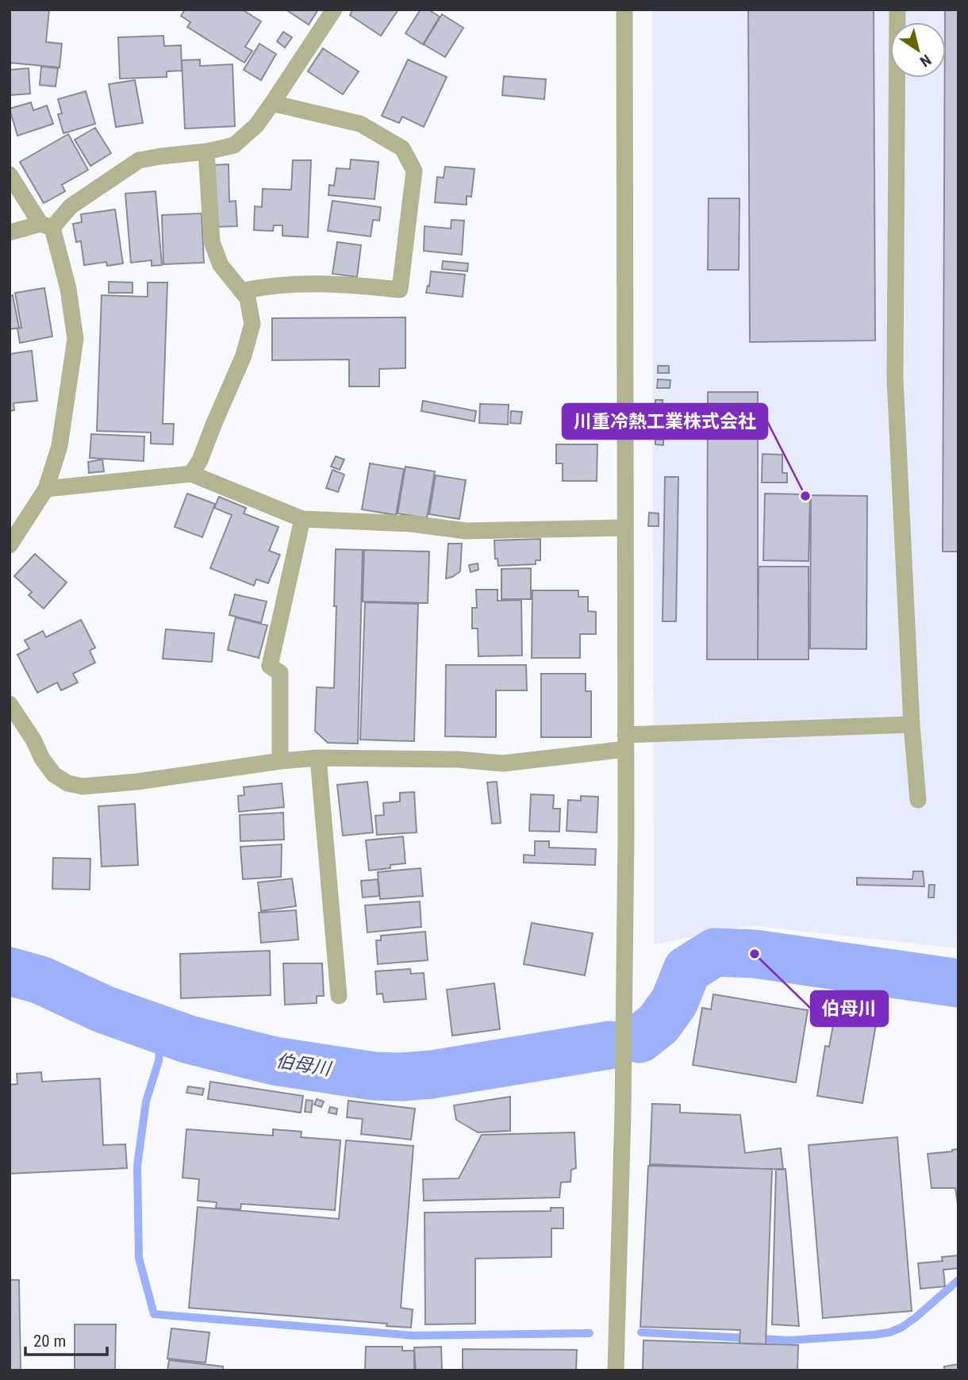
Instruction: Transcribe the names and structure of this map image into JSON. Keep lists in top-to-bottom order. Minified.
{"water":["伯母川"],"places":["川重冷熱工業株式会社","伯母川"],"scale_bar":"20 m","north":"bottom right"}
